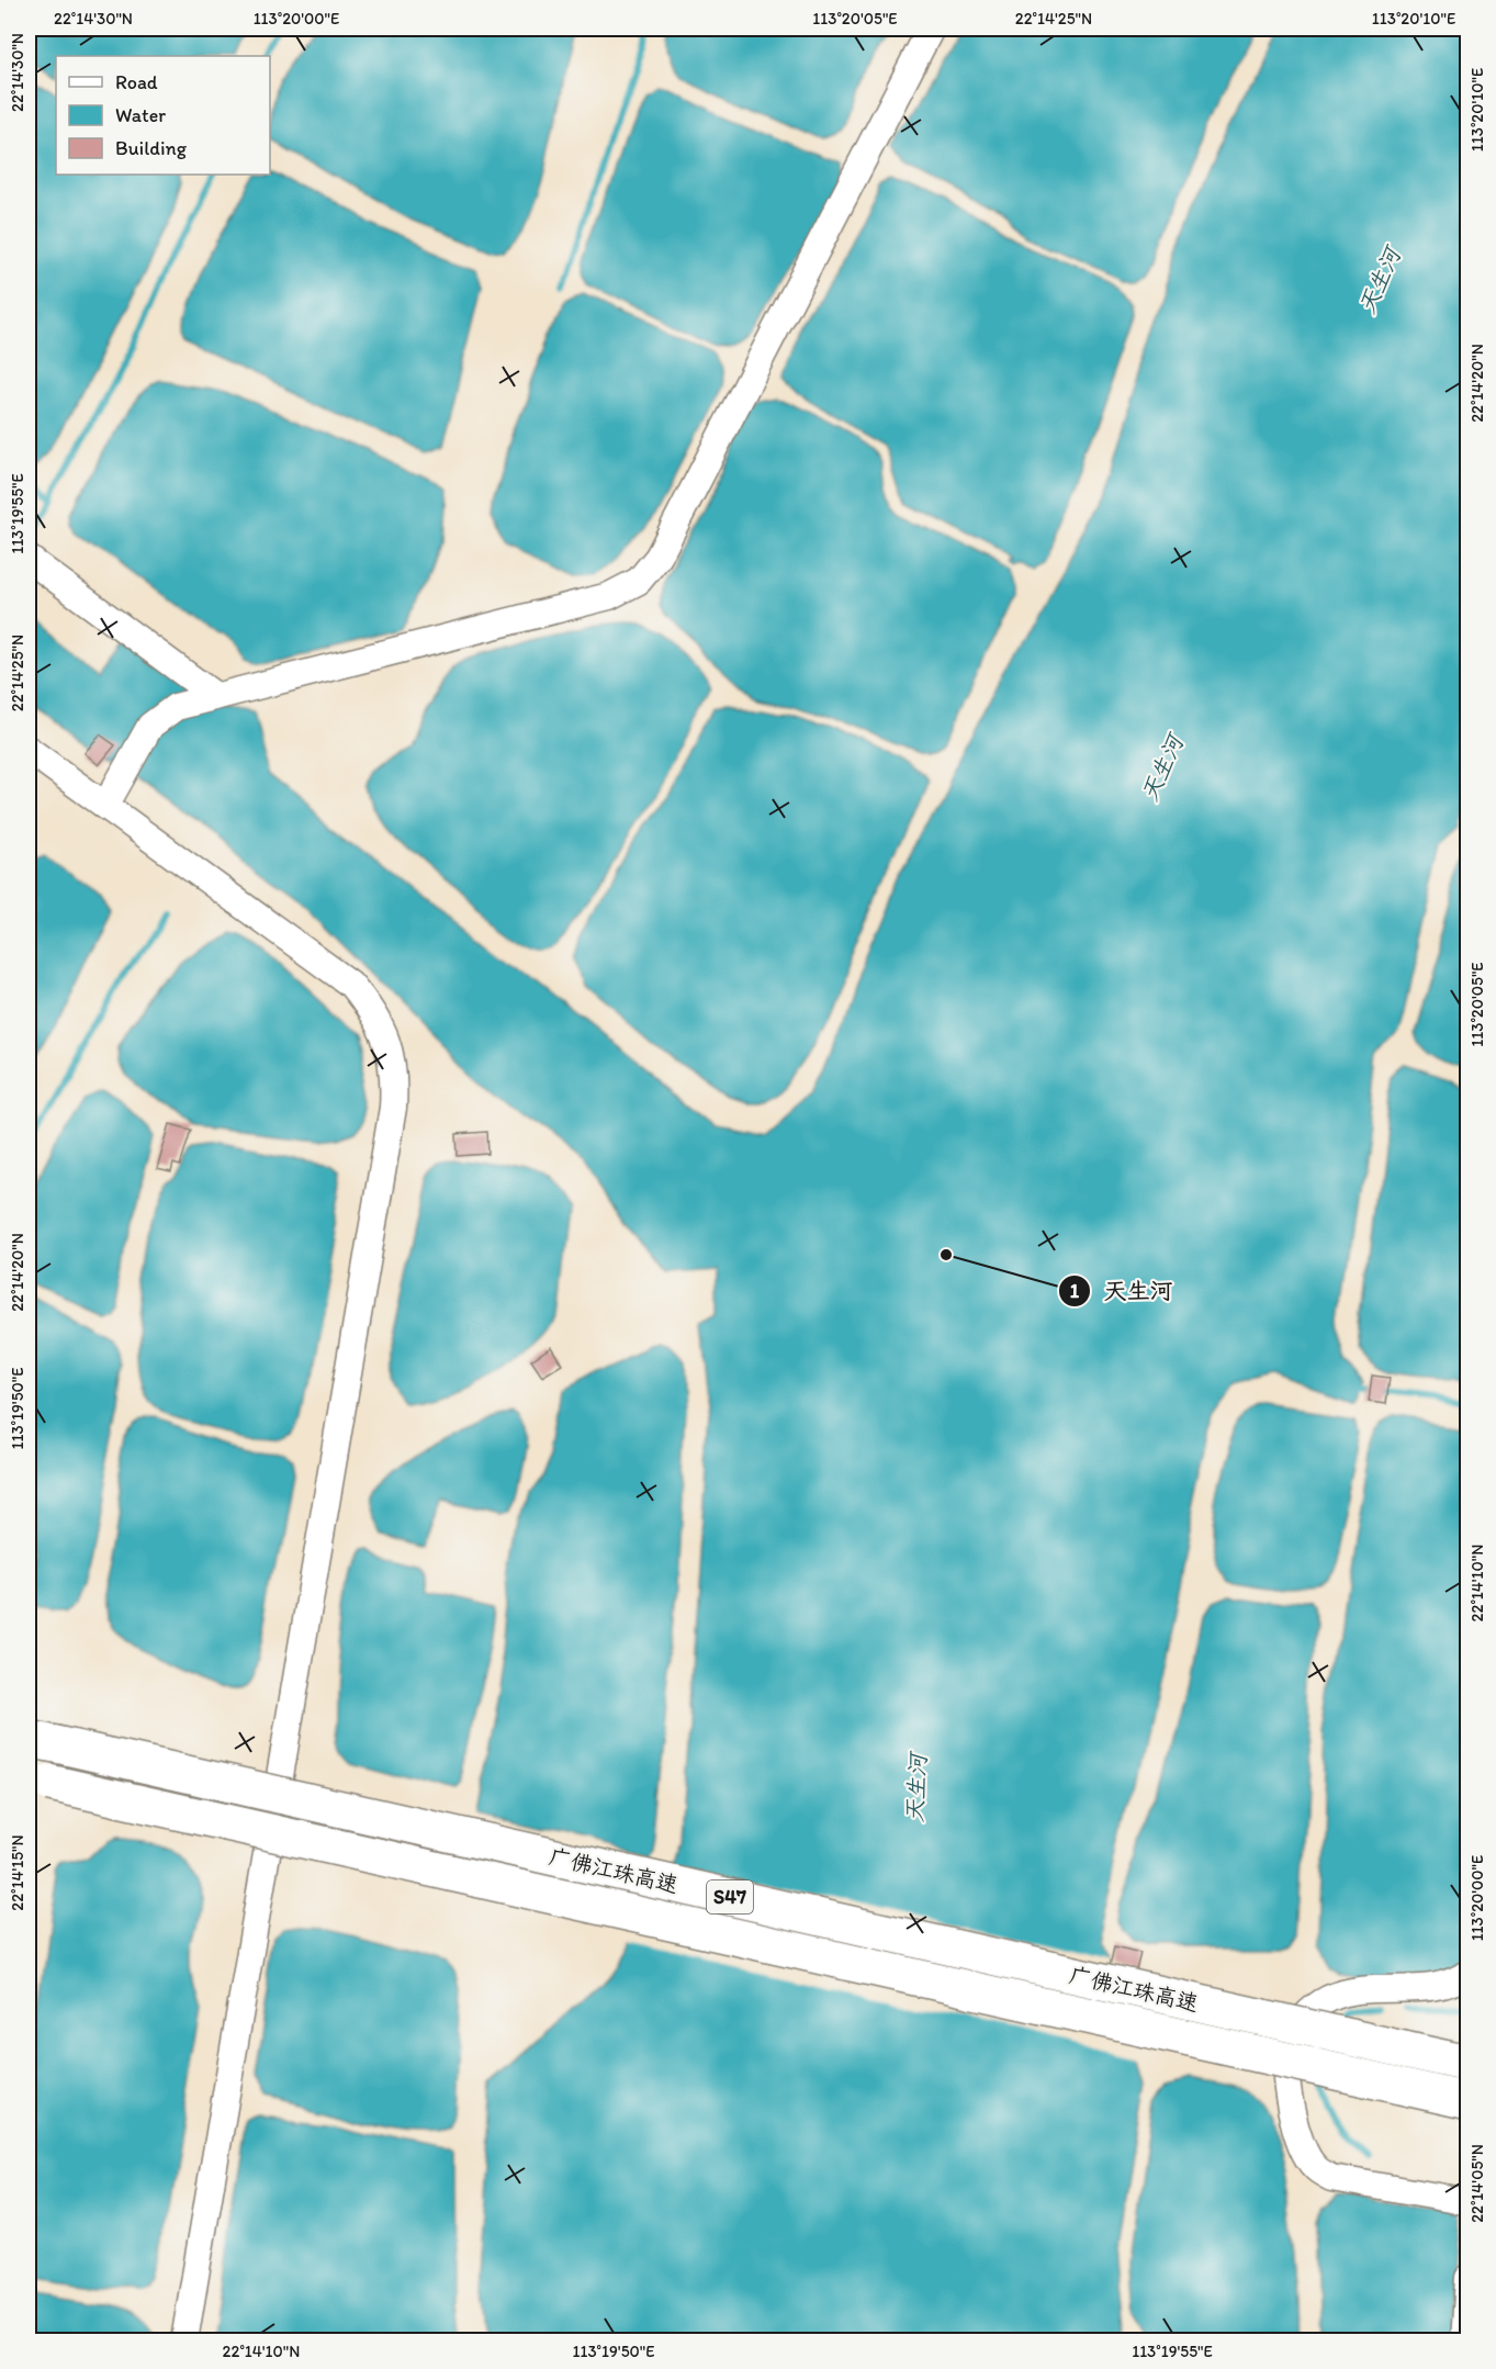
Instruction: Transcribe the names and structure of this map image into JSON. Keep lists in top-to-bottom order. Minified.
{"streets":{"highway":["广佛江珠高速","S47"]},"water":["天生河"],"places":["天生河"],"legend":["Road","Water","Building"],"coordinates":["22°14'30\"N","113°20'00\"E","113°20'05\"E","22°14'25\"N","113°20'10\"E","22°14'20\"N","113°19'55\"E","113°19'50\"E","22°14'10\"N","22°14'15\"N","22°14'05\"N"]}
